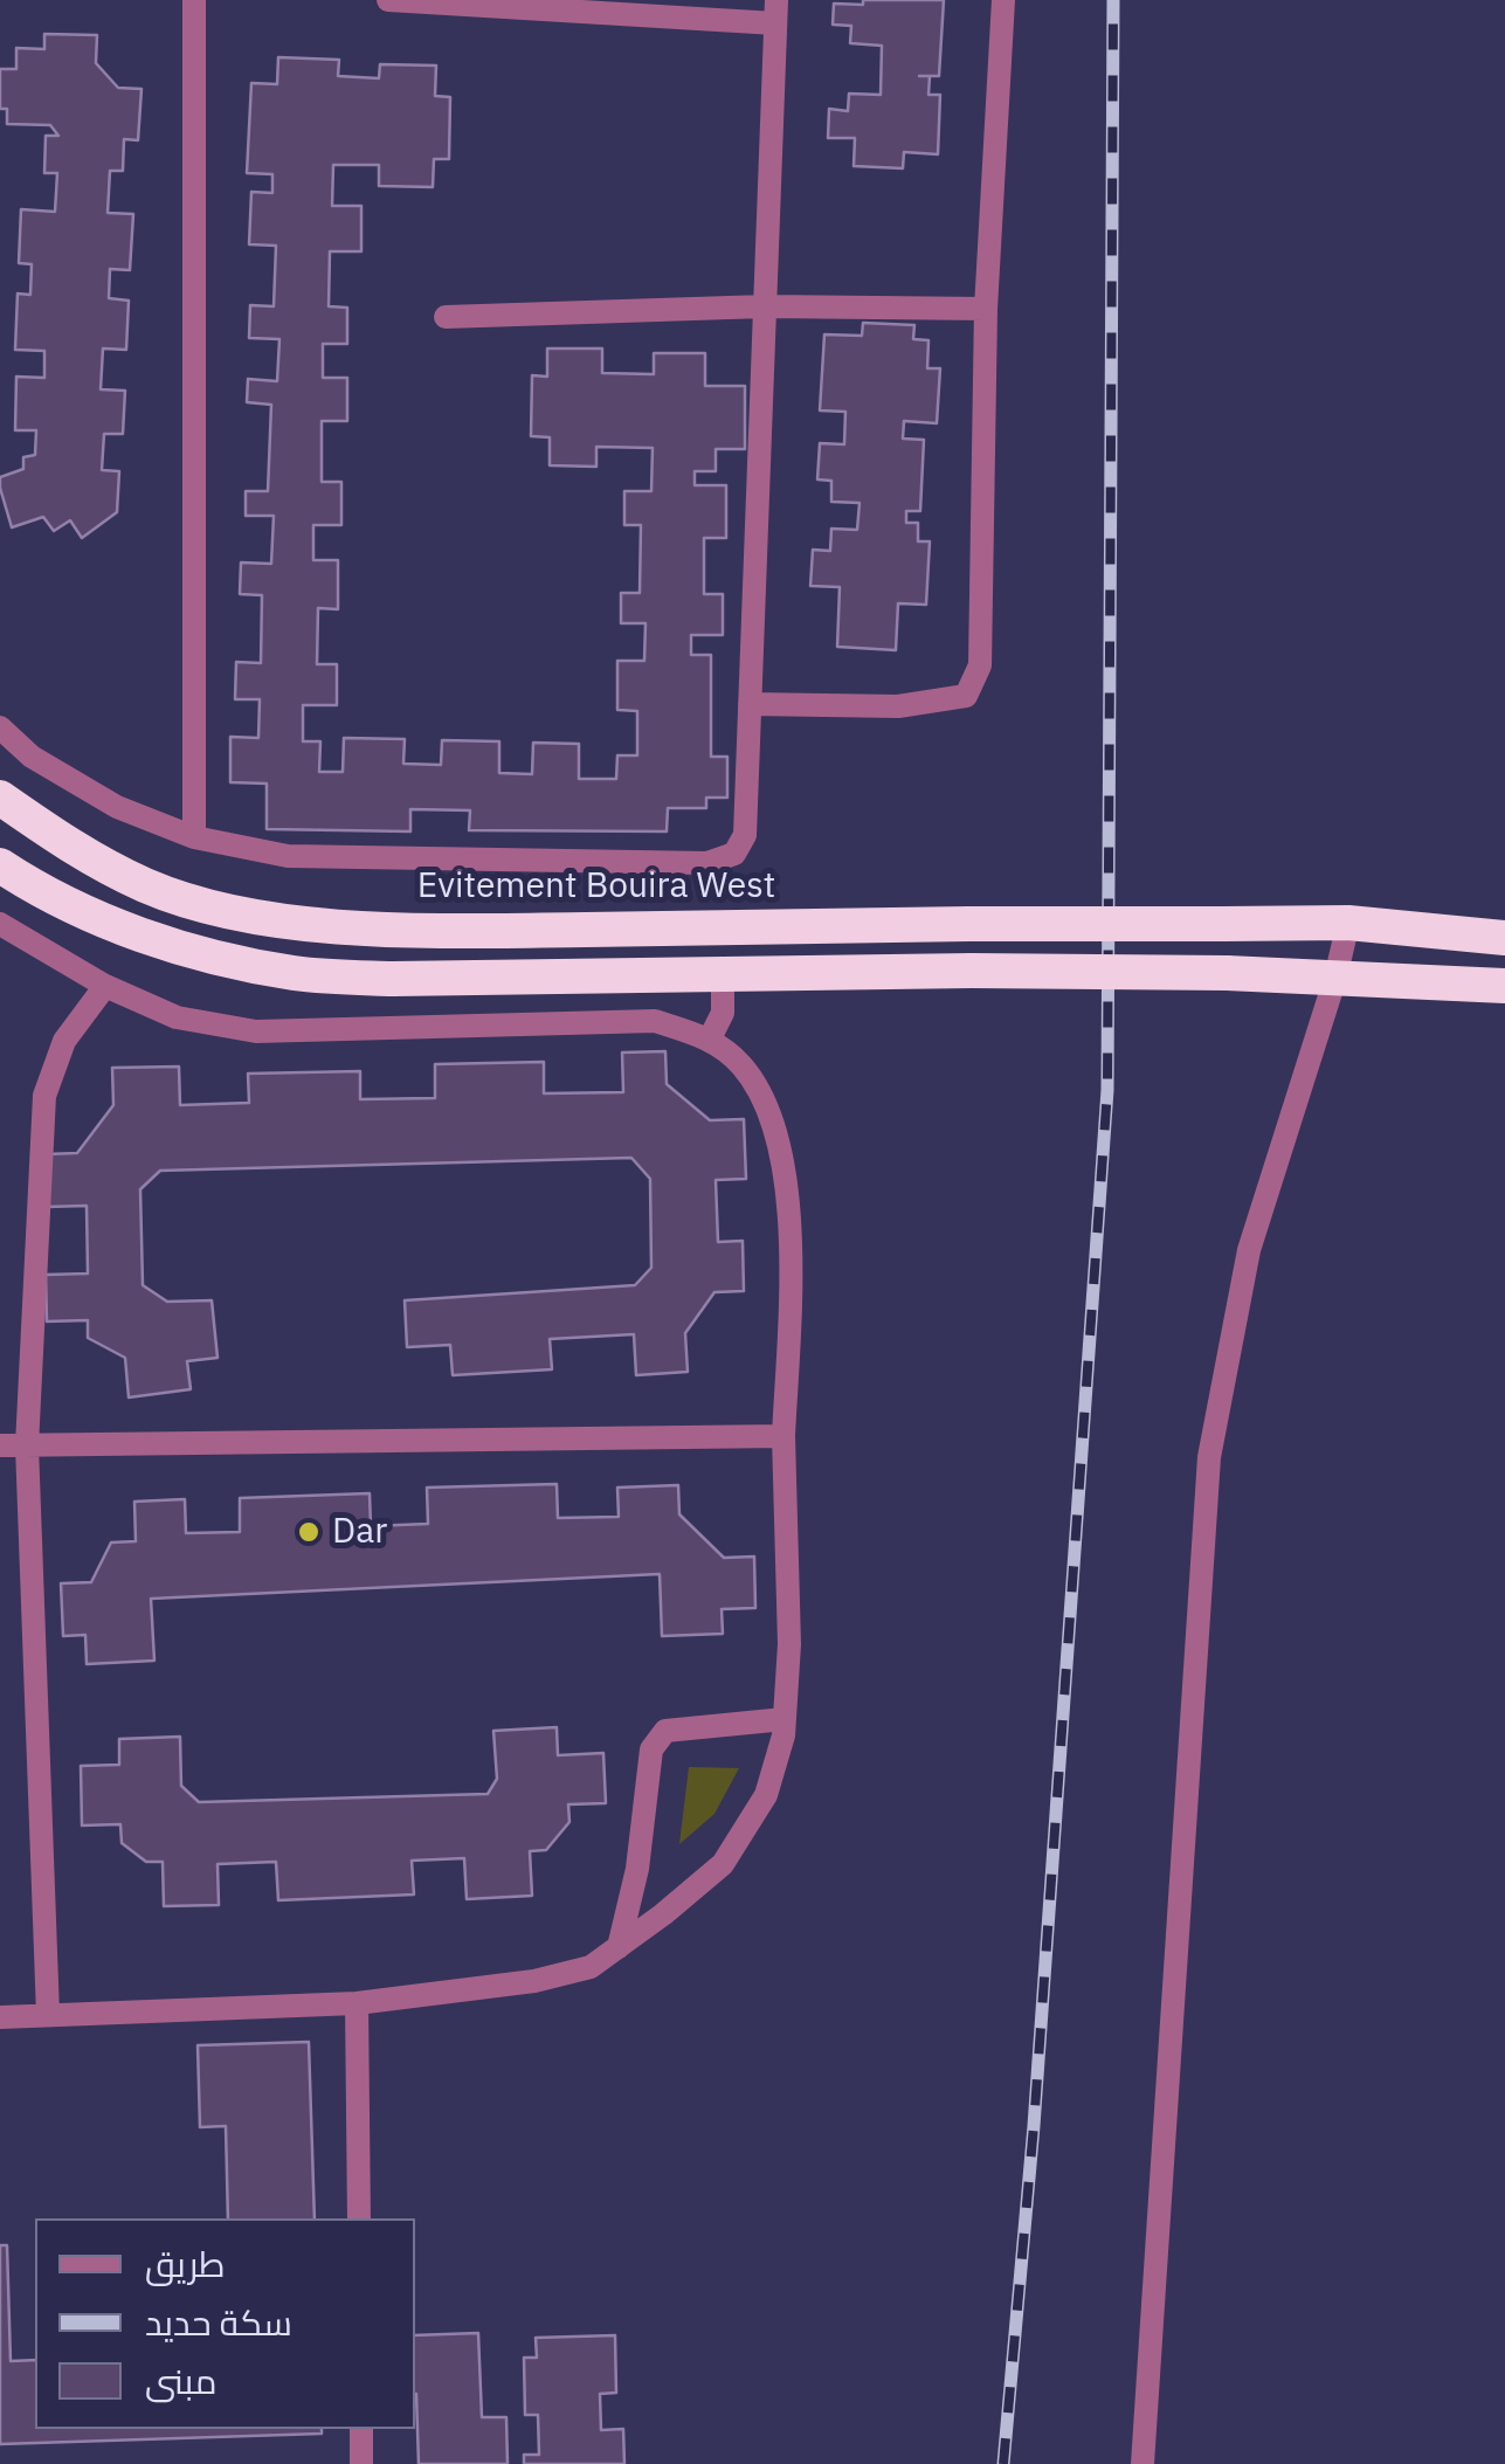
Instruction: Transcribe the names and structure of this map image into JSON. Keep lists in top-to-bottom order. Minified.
{"streets":{"highway":["Evitement Bouira West"]},"places":["Dar"],"legend":["طريق","سكة حديد","مبنى"]}
